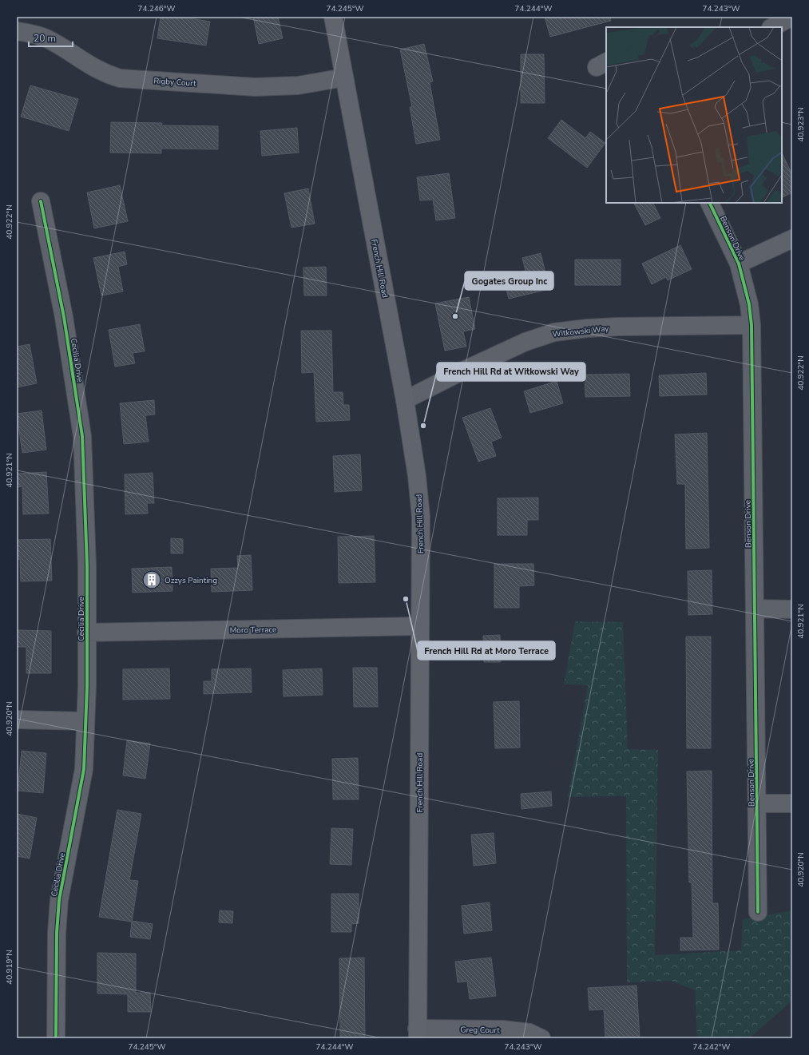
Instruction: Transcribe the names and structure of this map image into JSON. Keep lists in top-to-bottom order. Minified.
{"streets":{"main road":["French Hill Road"],"street":["Rigby Court","Benson Drive","Witkowski Way","Cecilia Drive","Moro Terrace","Greg Court"]},"crossings":[["Rigby Court","French Hill Road"],["Benson Drive","Witkowski Way"],["French Hill Road","Witkowski Way"],["French Hill Road","Moro Terrace"],["French Hill Road","Greg Court"],["Cecilia Drive","Moro Terrace"]],"places":{"other":["Gogates Group Inc","French Hill Rd at Witkowski Way","French Hill Rd at Moro Terrace"],"building":["Ozzys Painting"]},"scale_bar":"20 m","coordinates":["74.246°W","74.245°W","74.244°W","74.243°W","40.923°N","40.922°N","40.921°N","40.920°N","40.919°N","74.242°W"]}
